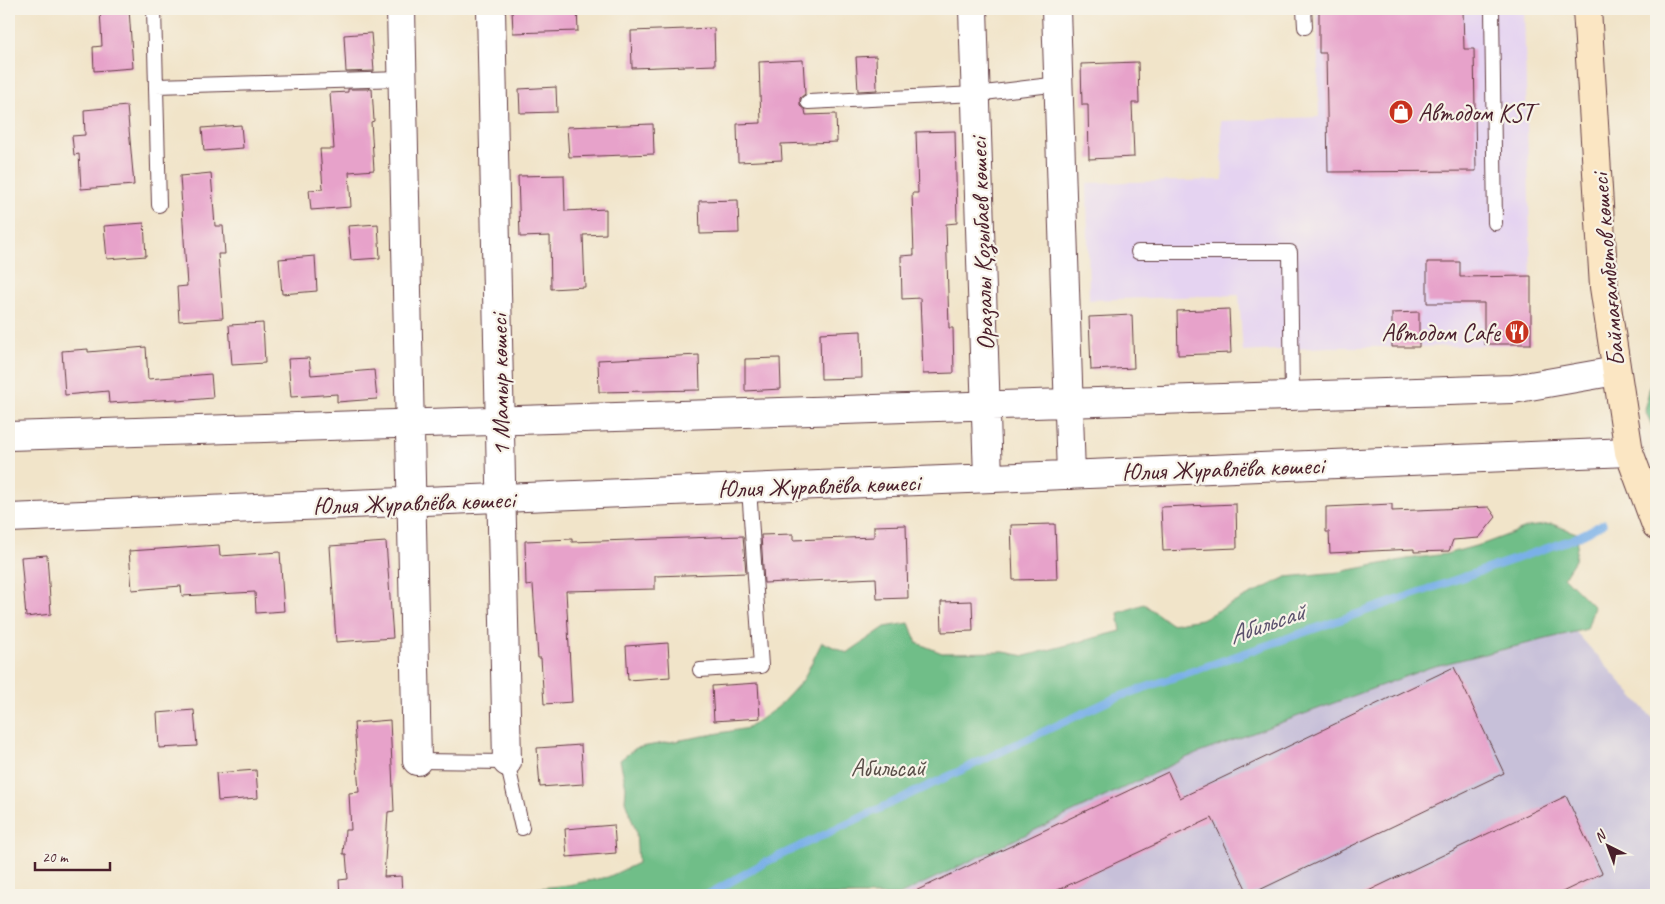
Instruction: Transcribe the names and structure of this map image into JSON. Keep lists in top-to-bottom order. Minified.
{"streets":{"main road":["Баймағамбетов көшесі"],"street":["Оразалы Қозыбаев көшесі","1 Мамыр көшесі","Юлия Журавлёва көшесі"]},"crossings":[["Оразалы Қозыбаев көшесі","Юлия Журавлёва көшесі"],["Баймағамбетов көшесі","Юлия Журавлёва көшесі"],["1 Мамыр көшесі","Юлия Журавлёва көшесі"]],"water":["Абильсай"],"parks":["Абильсай"],"places":{"shop":["Автодом KST"],"restaurant":["Автодом Cafe"]},"scale_bar":"20 m","north":"top left"}
